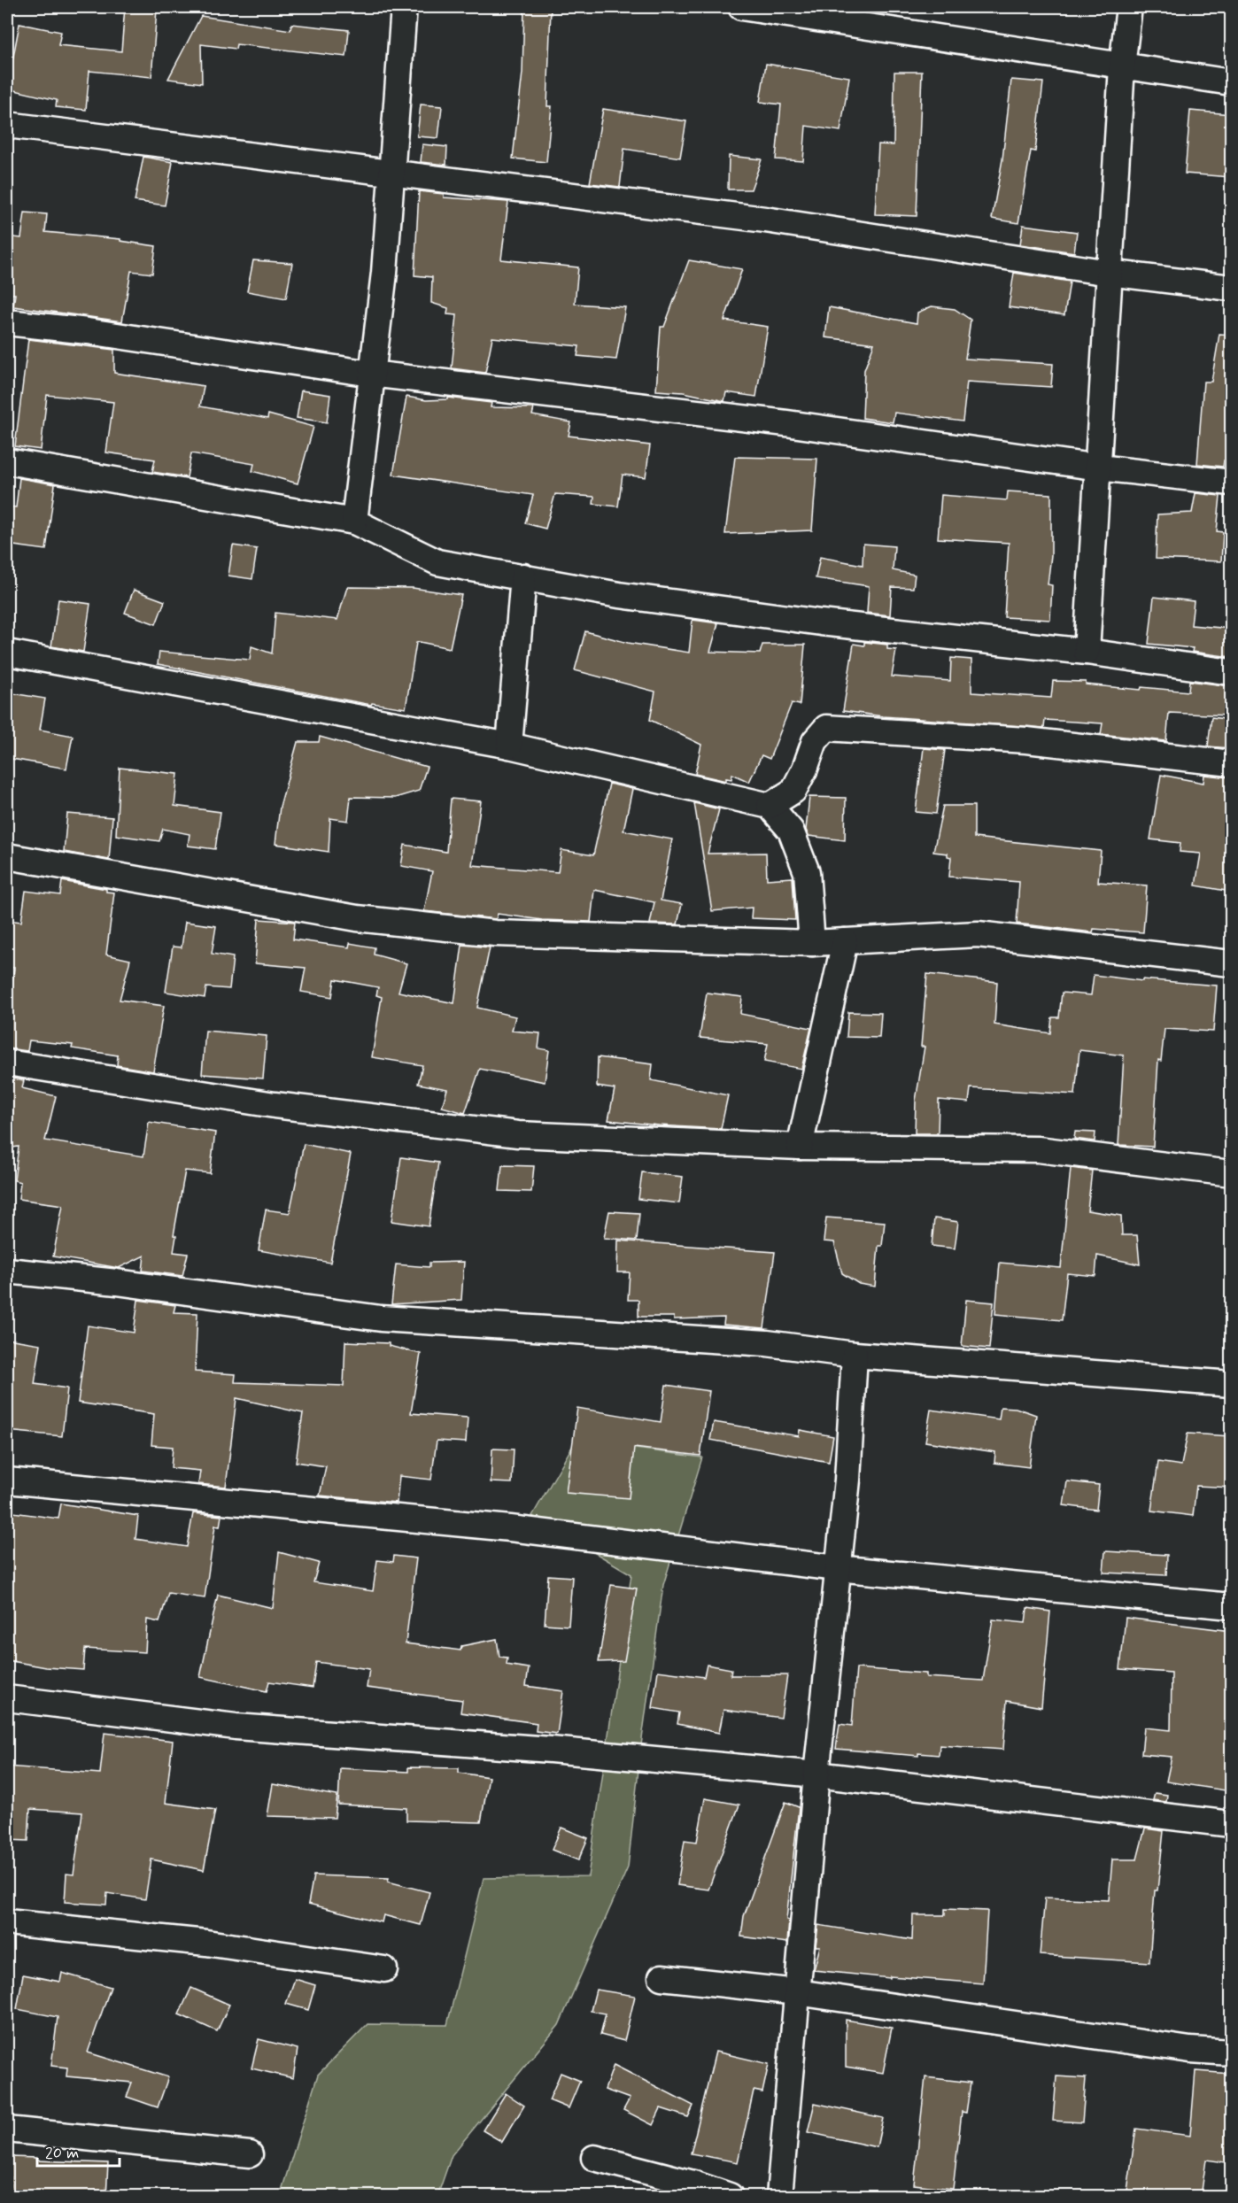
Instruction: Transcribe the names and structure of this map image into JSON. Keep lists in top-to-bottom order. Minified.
{"scale_bar":"20 m"}
